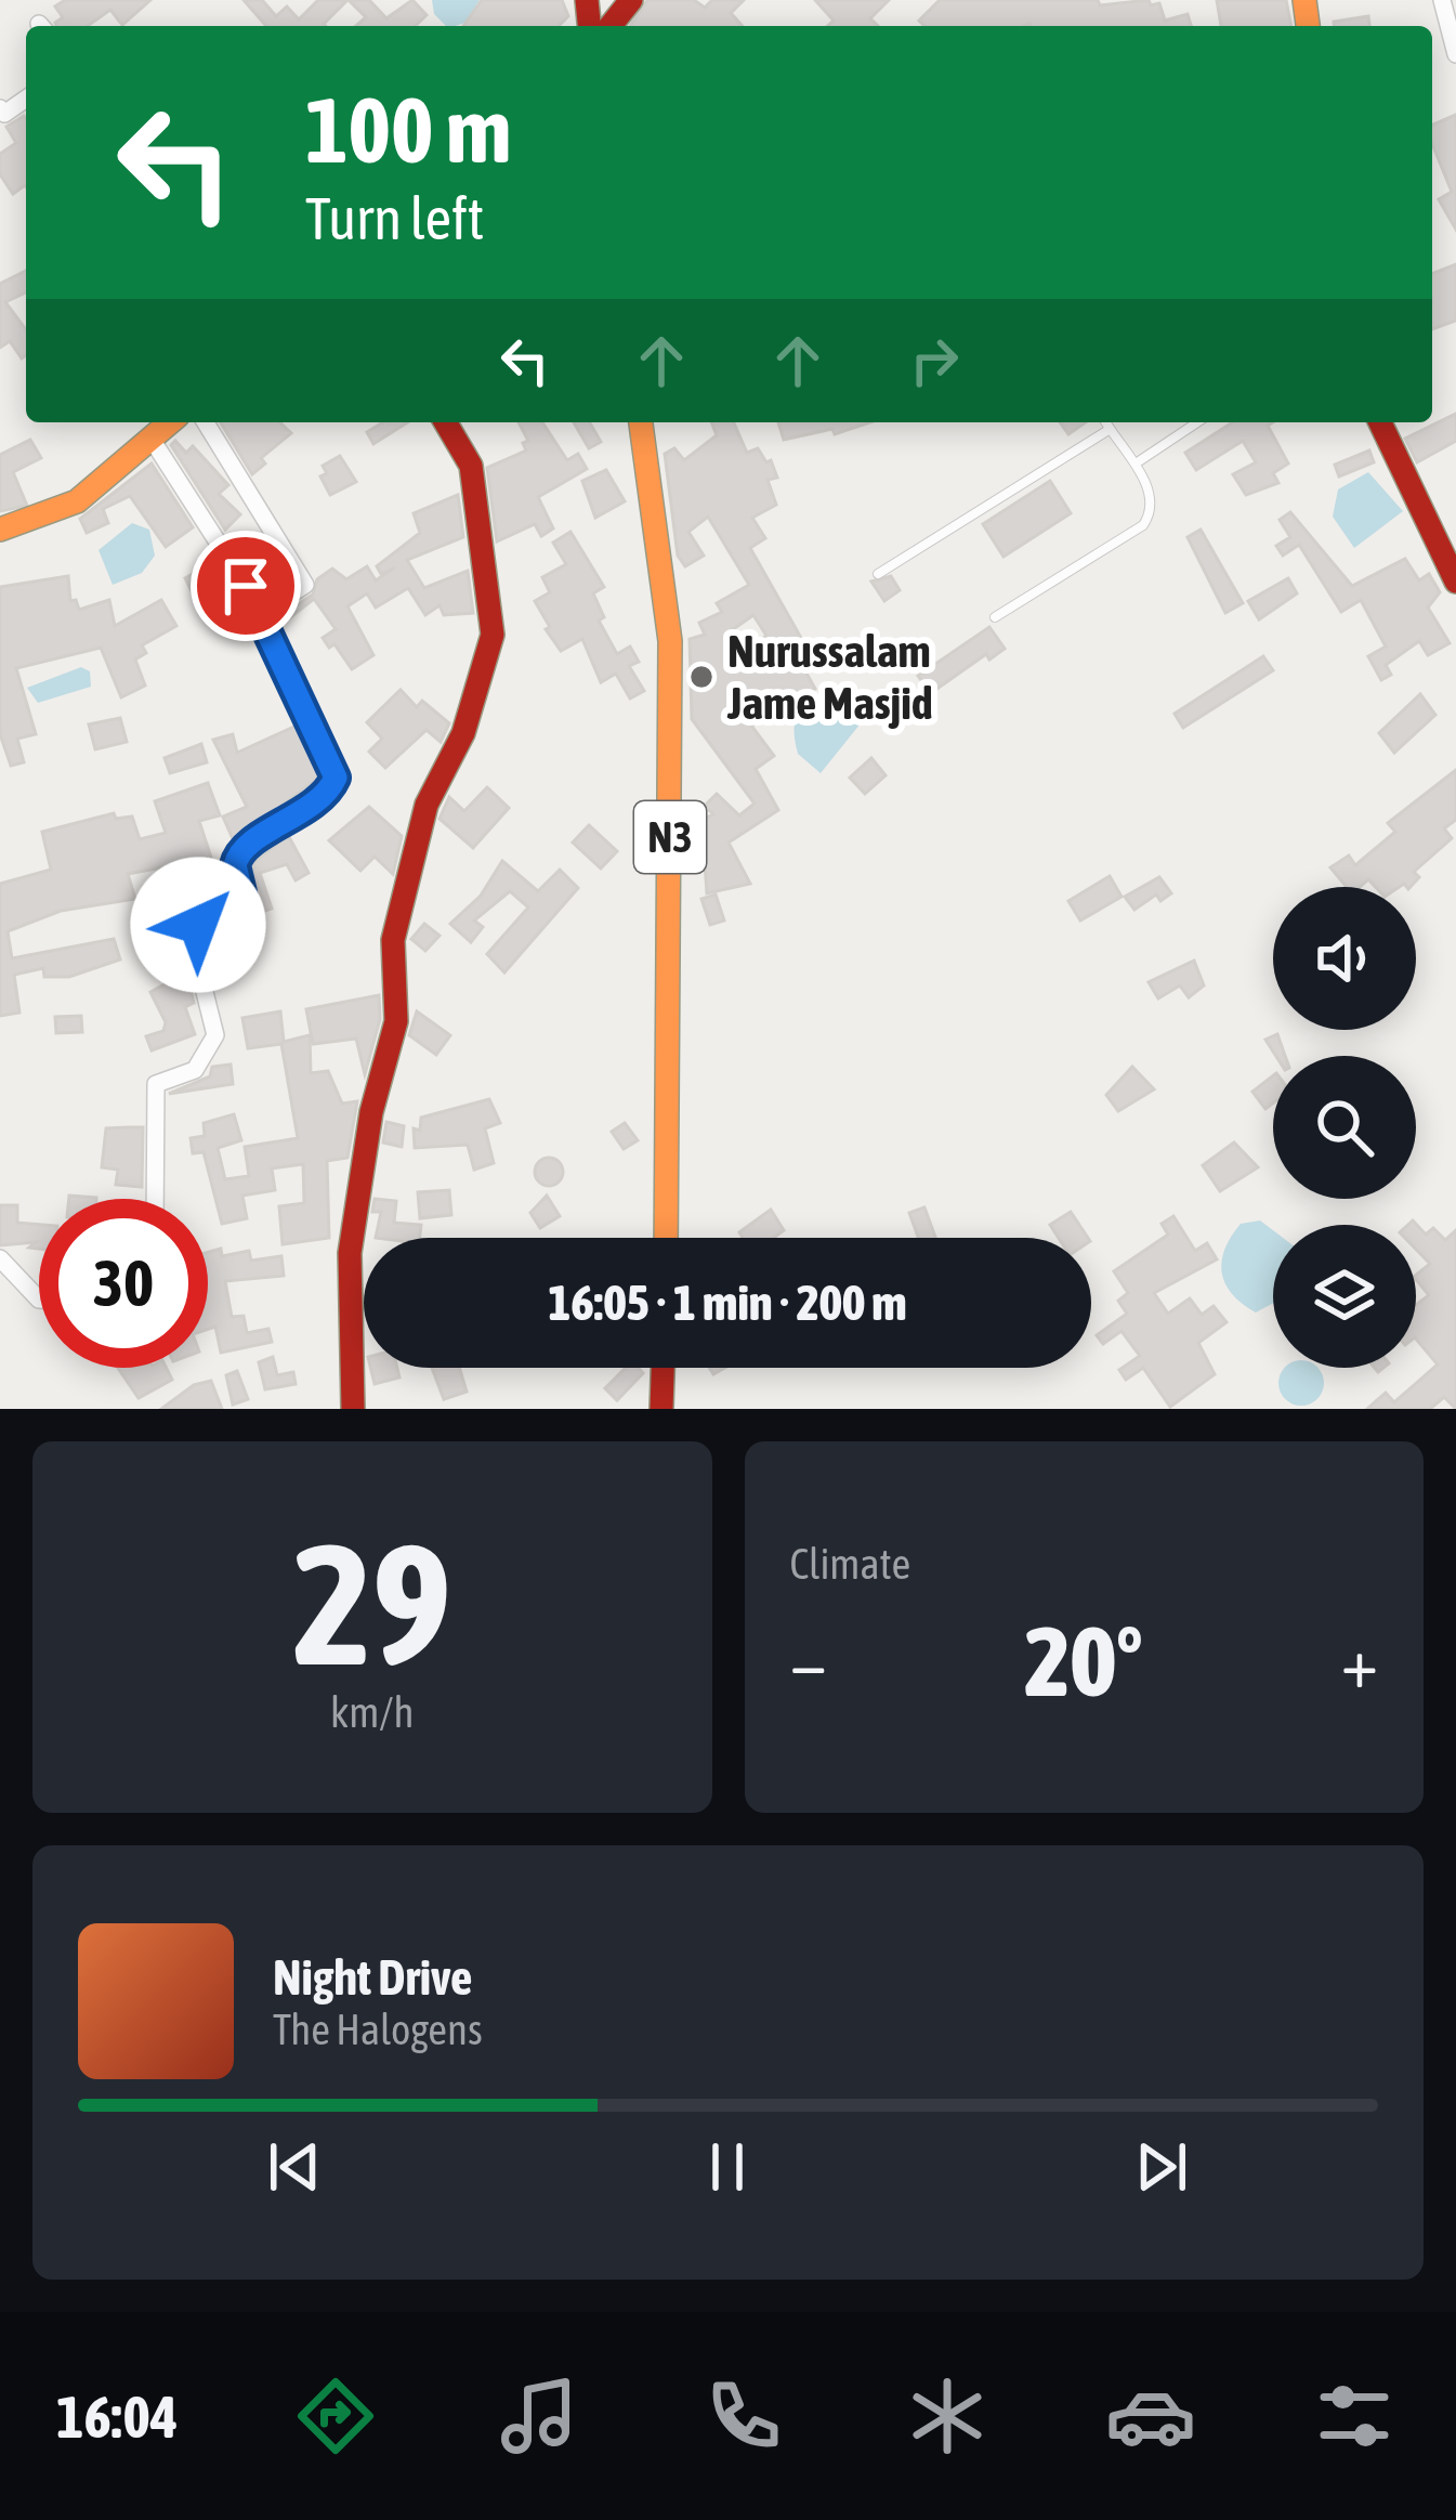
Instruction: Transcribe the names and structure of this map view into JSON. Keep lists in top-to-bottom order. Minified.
{"streets":{"main road":["N3"]},"places":["Nurussalam Jame Masjid"],"page":{"turn":["100 m","Turn left"],"limit":"30","trip":"16:05 · 1 min · 200 m","tile":[["29","km/h"],"Climate"],"heat":["−","20°","+"],"song":["Night Drive","The Halogens"],"tabs":"16:04"}}
